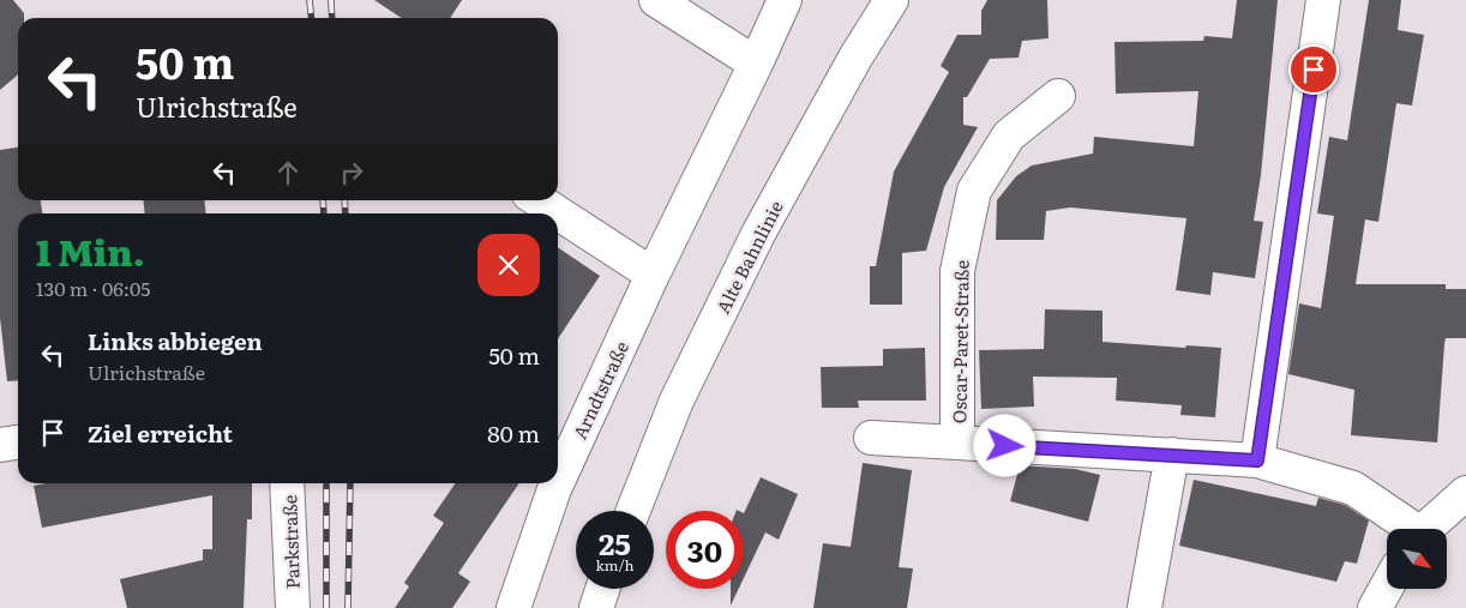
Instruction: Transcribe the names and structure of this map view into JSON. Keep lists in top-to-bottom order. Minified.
{"streets":{"street":["Alte Bahnlinie","Oscar-Paret-Straße","Arndtstraße","Parkstraße"]},"north":"bottom right","page":{"turn":["50 m","Ulrichstraße"],"heading":["1 Min.","130 m · 06:05"],"list":[{"name":"Links abbiegen","note":"Ulrichstraße","value":"50 m"},{"name":"Ziel erreicht","value":"80 m"}],"speed":"25 km/h","limit":"30"}}
